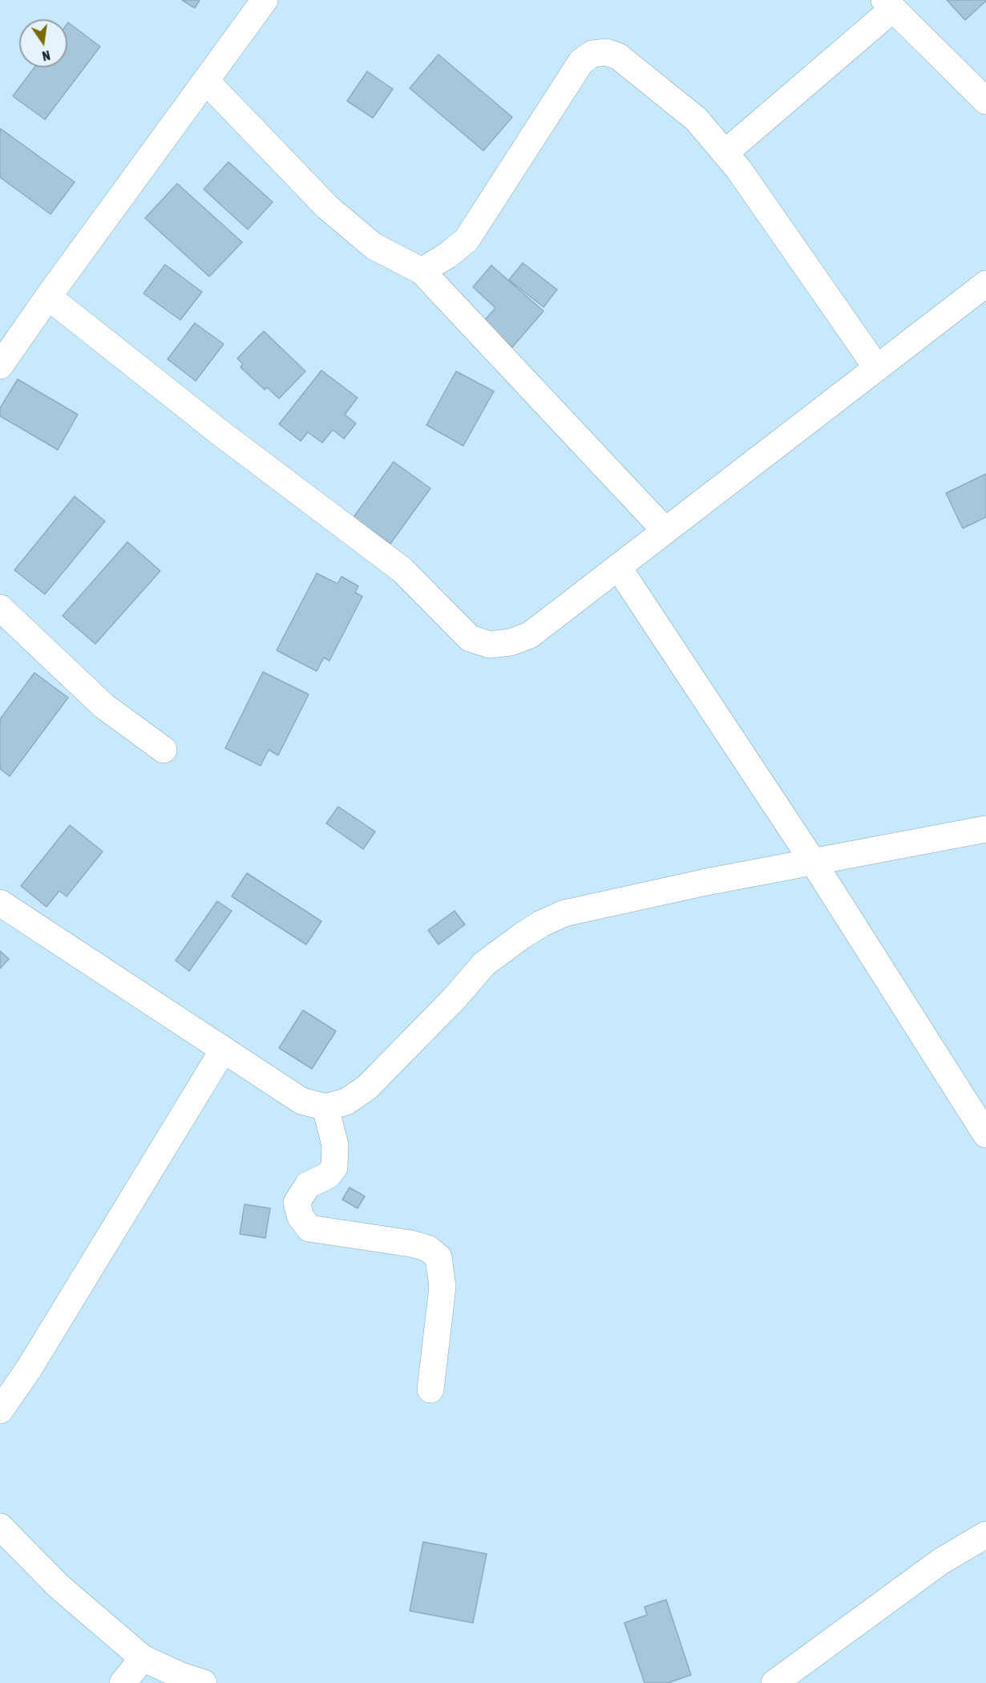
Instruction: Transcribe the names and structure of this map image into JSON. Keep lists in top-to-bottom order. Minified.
{"north":"bottom"}
